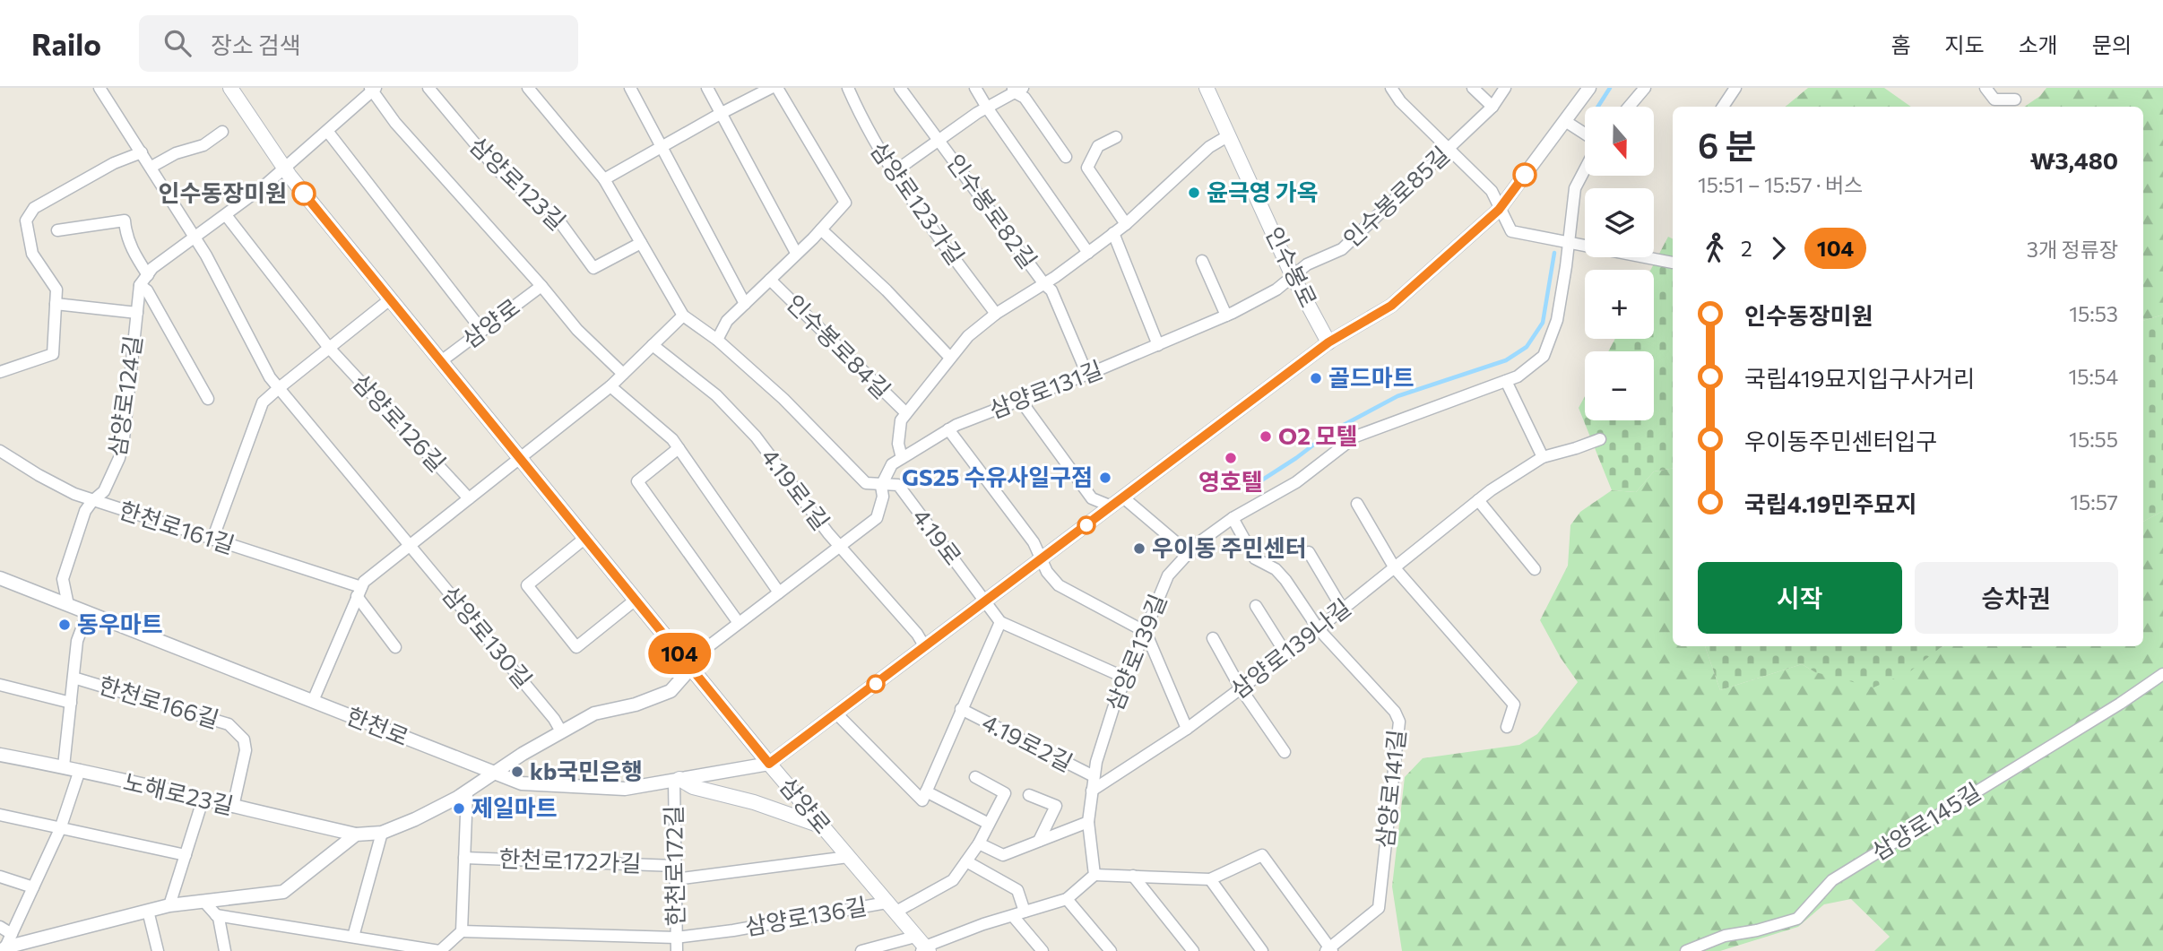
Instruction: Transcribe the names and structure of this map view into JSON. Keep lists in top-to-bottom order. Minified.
{"streets":{"main road":["인수봉로","삼양로"],"street":["삼양로123길","인수봉로85길","삼양로123가길","인수봉로82길","인수봉로84길","삼양로131길","삼양로124길","삼양로126길","4.19로1길","한천로161길","4.19로","삼양로130길","삼양로139나길","삼양로139길","한천로166길","한천로","4.19로2길","삼양로141길","노해로23길","삼양로145길","한천로172가길","한천로172길","삼양로136길"]},"crossings":[["삼양로123길","삼양로"],["인수봉로85길","인수봉로"],["인수봉로85길","삼양로131길"],["삼양로123가길","인수봉로82길"],["삼양로123가길","인수봉로84길"],["인수봉로82길","인수봉로84길"],["인수봉로","인수봉로84길"],["인수봉로","삼양로131길"],["삼양로","삼양로131길"],["삼양로","한천로"],["삼양로","한천로172길"],["삼양로","삼양로136길"],["인수봉로84길","삼양로131길"],["삼양로131길","4.19로1길"],["삼양로131길","4.19로"],["삼양로124길","한천로161길"],["삼양로124길","한천로"],["삼양로139나길","삼양로139길"],["삼양로139나길","삼양로141길"],["삼양로139길","4.19로2길"],["삼양로139길","삼양로141길"],["한천로166길","한천로"],["한천로166길","노해로23길"],["한천로","노해로23길"],["한천로","한천로172길"],["한천로172가길","한천로172길"],["한천로172길","삼양로136길"]],"places":["윤극영 가옥","인수동장미원","골드마트","O2 모텔","영호텔","GS25 수유사일구점","우이동 주민센터","동우마트","kb국민은행","제일마트"],"lines":["bus line 104"],"north":"bottom","page":{"header":"Railo","search":"장소 검색","nav":["홈","지도","소개","문의"],"on_map":"104","map_buttons":["+","−"],"heading":["6 분","15:51 – 15:57 · 버스","₩3,480"],"legs":["2","104","3개 정류장"],"list":[{"name":"인수동장미원","value":"15:53"},{"name":"국립419묘지입구사거리","value":"15:54"},{"name":"우이동주민센터입구","value":"15:55"},{"name":"국립4.19민주묘지","value":"15:57"}],"buttons":["시작","승차권"]}}
